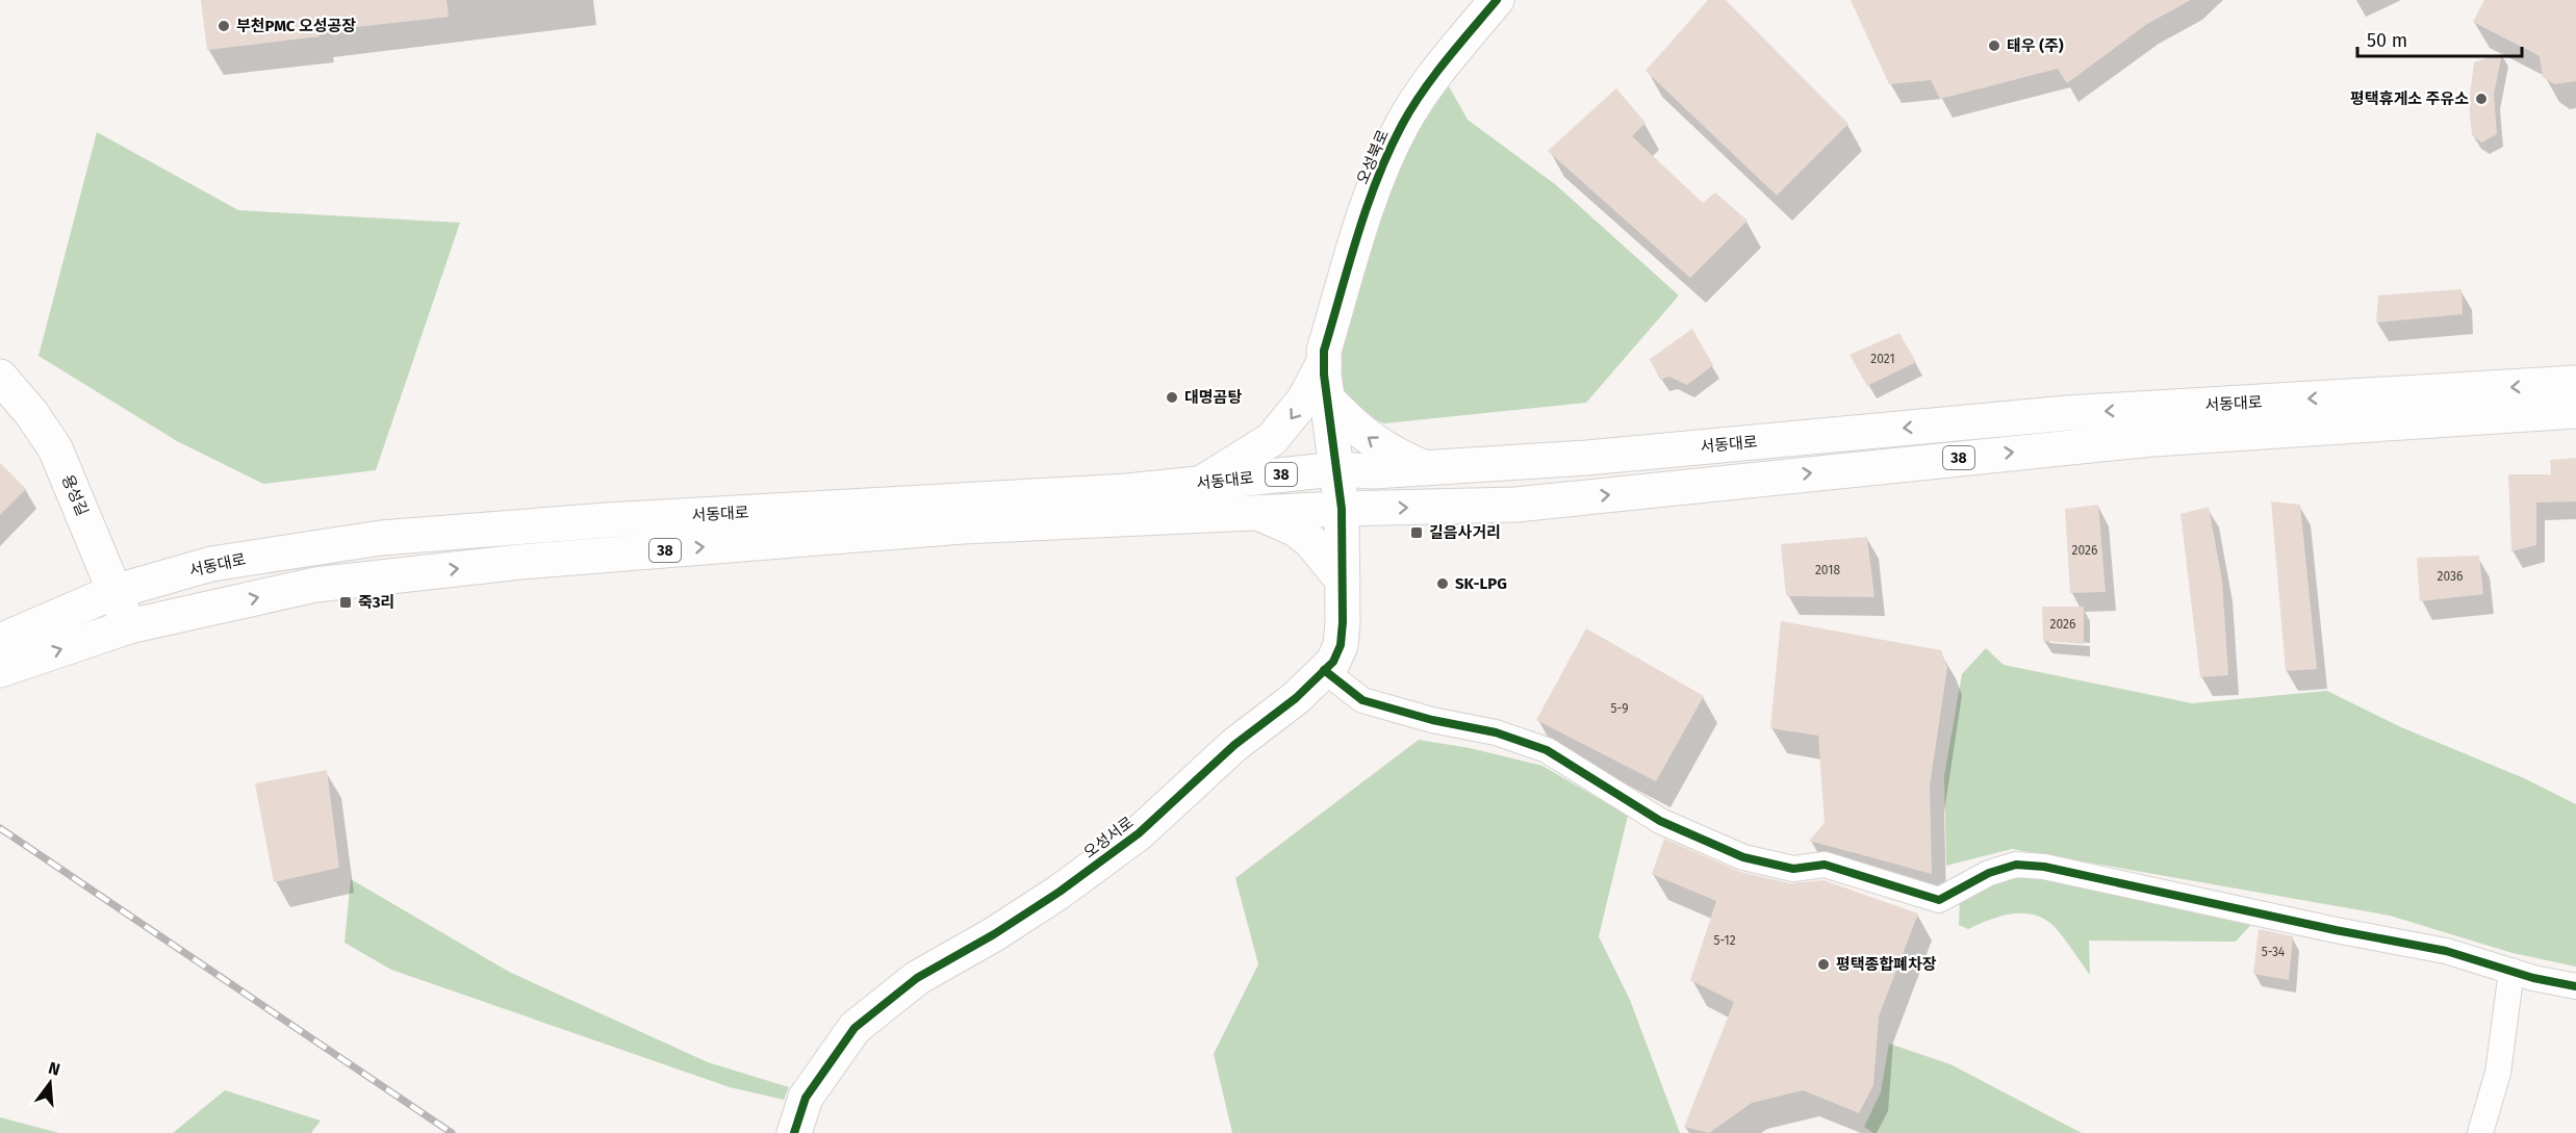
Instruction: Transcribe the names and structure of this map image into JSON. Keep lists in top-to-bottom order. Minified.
{"streets":{"main road":["오성북로","서동대로","38","용성길","오성서로"]},"crossings":[["오성북로","오성서로"],["서동대로","용성길"],["서동대로","오성서로"]],"places":{"other":["부천PMC 오성공장","태우 (주)","평택휴게소 주유소","대명곰탕","SK-LPG","평택종합폐차장"],"transit":["길음사거리","죽3리"]},"house_numbers":["2021","2026","2018","2036","2026","5-9","5-12","5-34"],"scale_bar":"50 m","north":"top"}
